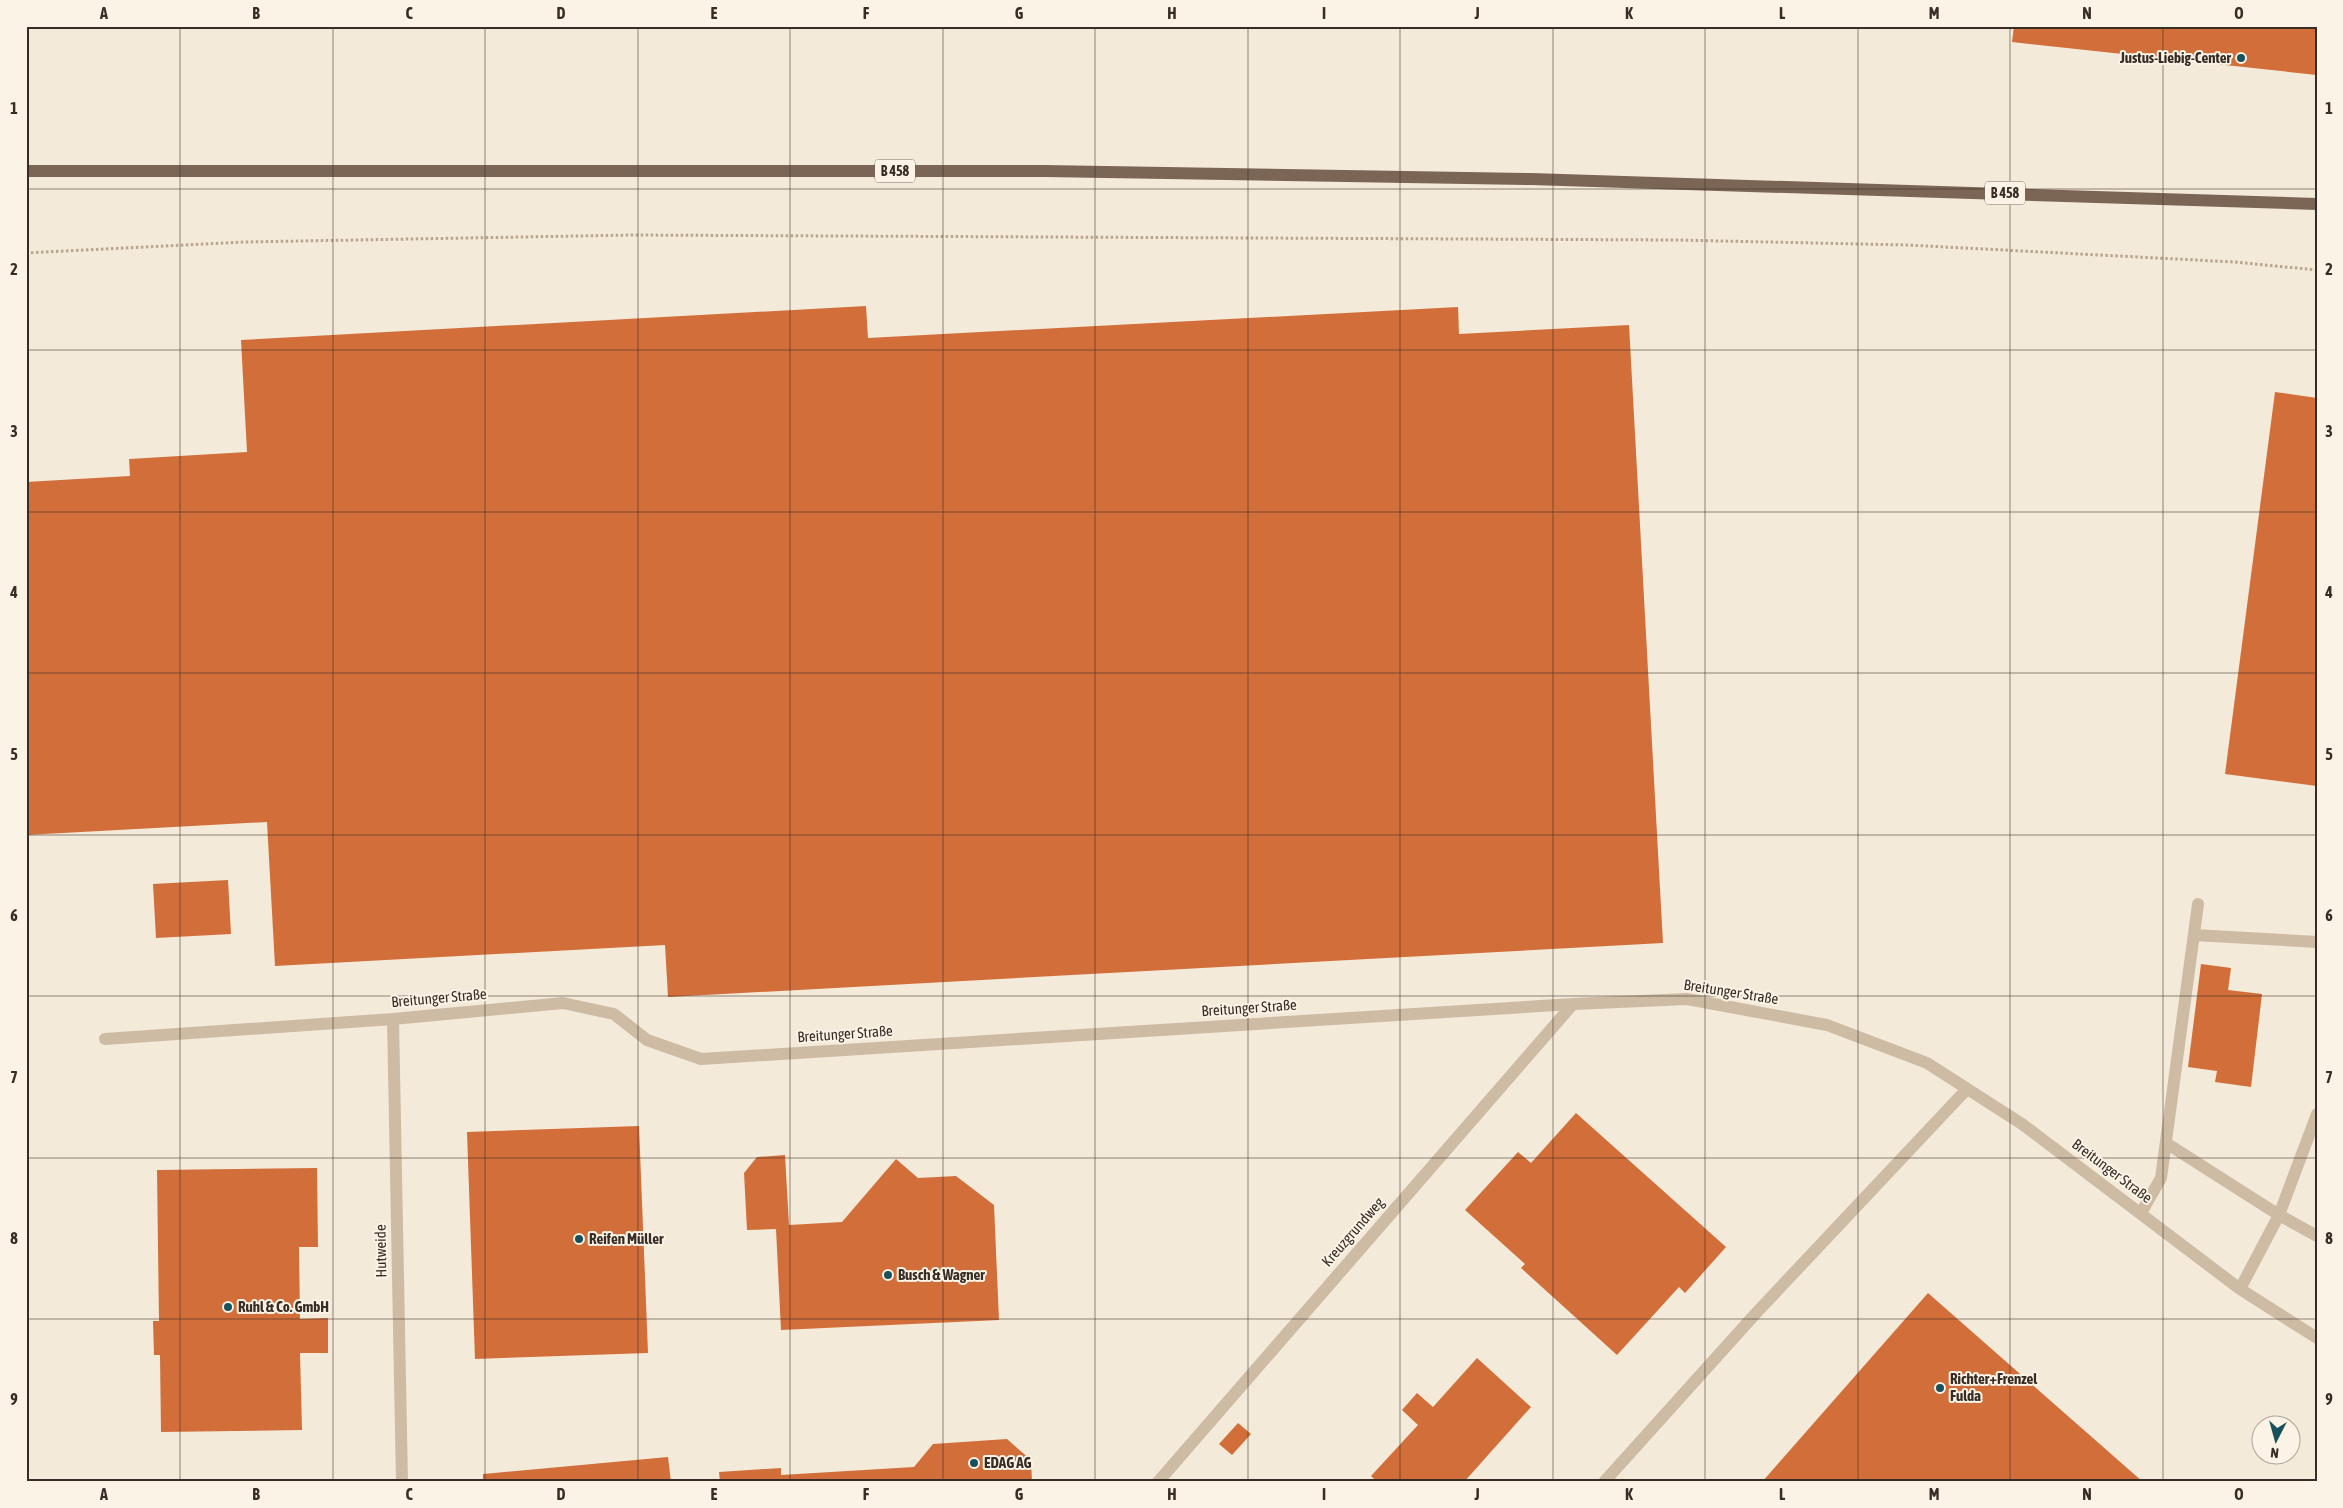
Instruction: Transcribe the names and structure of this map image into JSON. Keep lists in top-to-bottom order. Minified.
{"streets":{"main road":["B 458"],"street":["Breitunger Straße","Kreuzgrundweg","Hutweide"]},"crossings":[["Breitunger Straße","Kreuzgrundweg"],["Breitunger Straße","Hutweide"]],"places":["Justus-Liebig-Center","Reifen Müller","Busch & Wagner","Ruhl & Co. GmbH","Richter+Frenzel Fulda","EDAG AG"],"north":"bottom","grid":{"columns":["A","B","C","D","E","F","G","H","I","J","K","L","M","N","O"],"rows":["1","2","3","4","5","6","7","8","9"]}}
